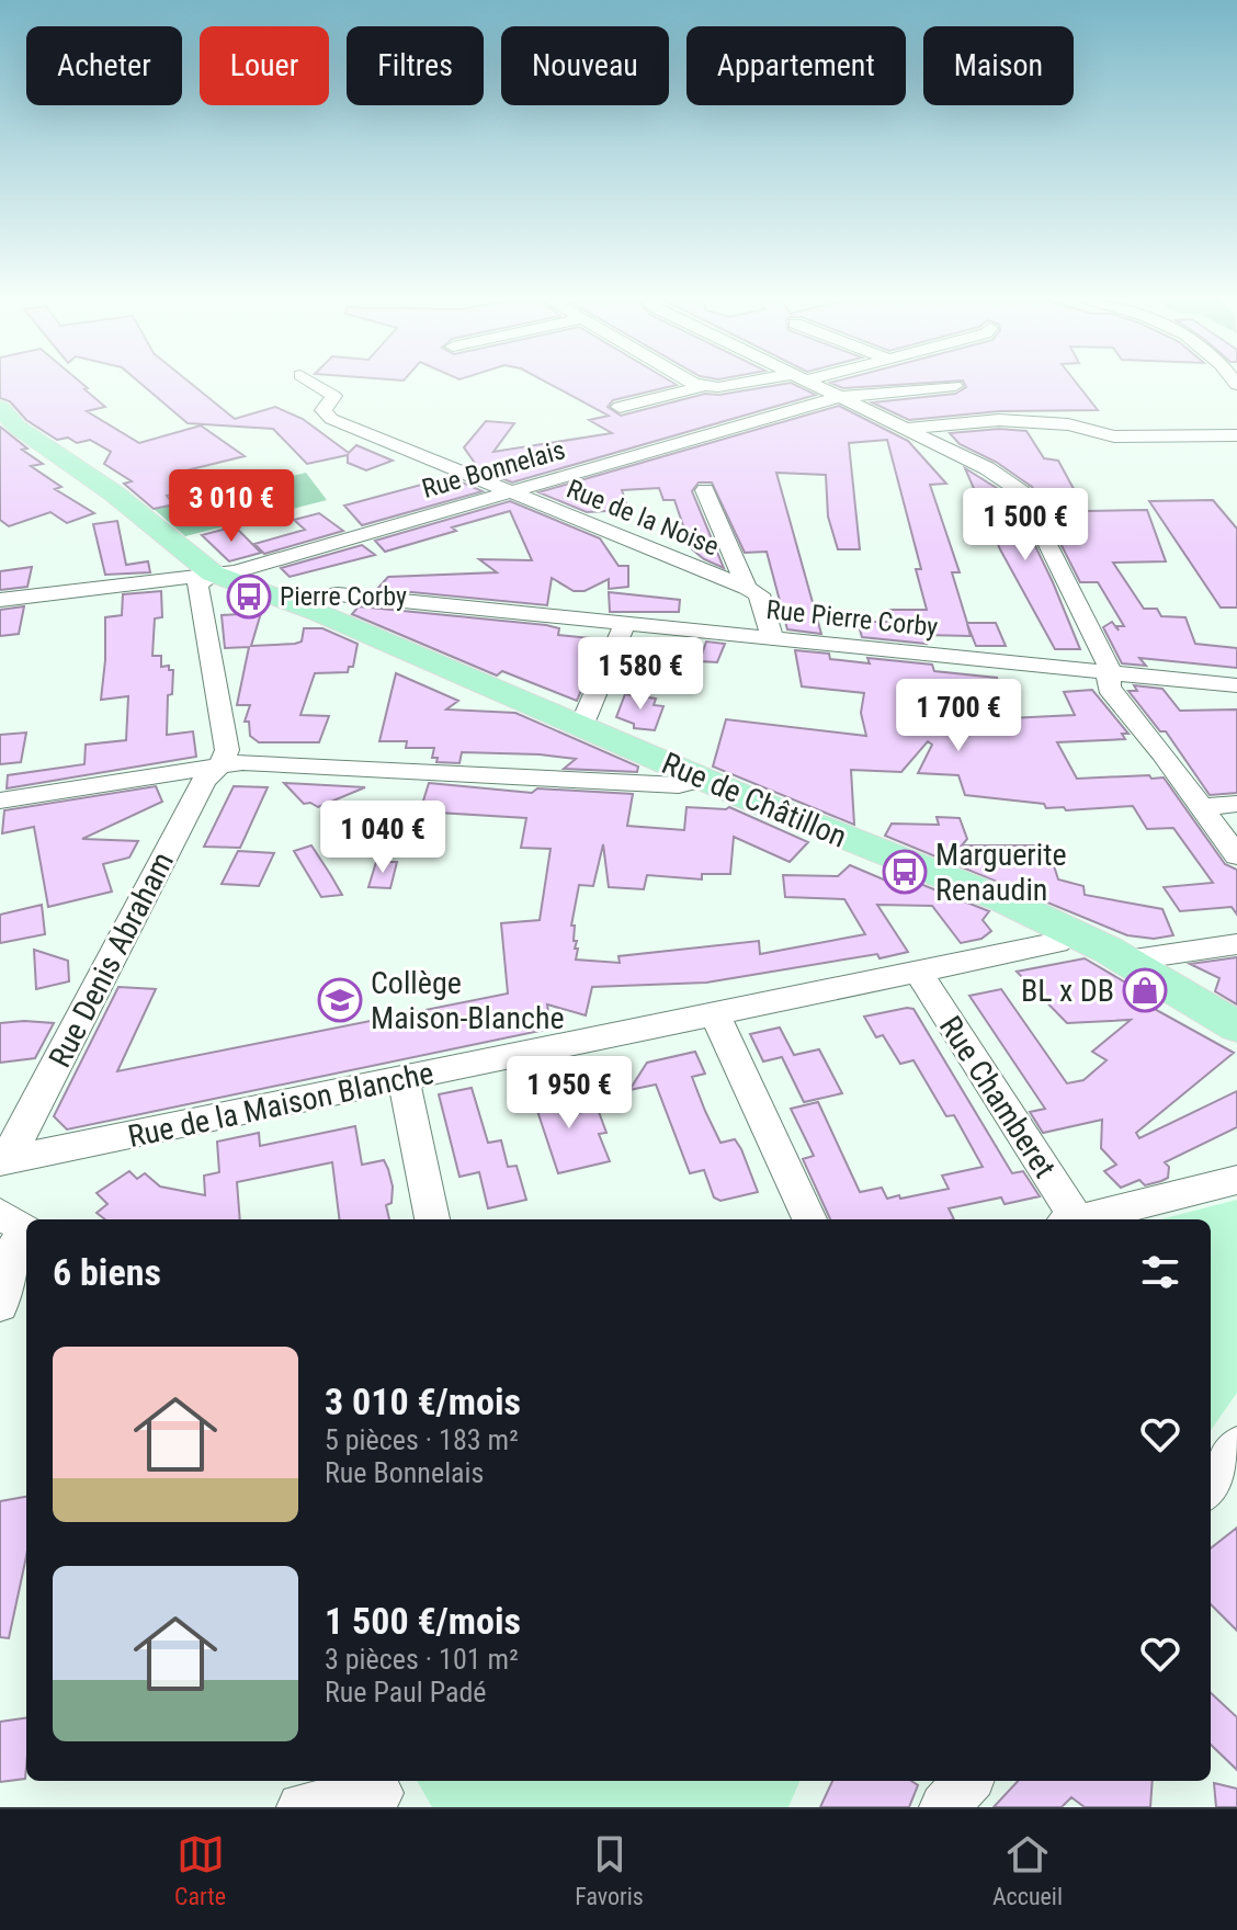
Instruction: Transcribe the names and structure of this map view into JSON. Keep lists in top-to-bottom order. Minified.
{"streets":{"main road":["Rue de Châtillon"],"street":["Rue Bonnelais","Rue de la Noise","Rue Pierre Corby","Rue Denis Abraham","Rue Chamberet","Rue de la Maison Blanche"]},"crossings":[["Rue Bonnelais","Rue de la Noise"],["Rue Bonnelais","Rue de Châtillon"],["Rue de la Noise","Rue Pierre Corby"],["Rue Pierre Corby","Rue de Châtillon"],["Rue de Châtillon","Rue de la Maison Blanche"],["Rue Denis Abraham","Rue de la Maison Blanche"],["Rue Chamberet","Rue de la Maison Blanche"]],"places":{"bus stop":["Pierre Corby","Marguerite Renaudin"],"shop":["BL x DB"],"school or university":["Collège Maison-Blanche"]},"page":{"chip":["Acheter","Louer","Filtres","Nouveau","Appartement","Maison"],"price":["3 010 €","1 500 €","1 580 €","1 700 €","1 040 €","1 950 €"],"heading":"6 biens","list":[{"name":"3 010 €/mois","note":"5 pièces · 183 m² · Rue Bonnelais"},{"name":"1 500 €/mois","note":"3 pièces · 101 m² · Rue Paul Padé"}],"tabs":["Carte","Favoris","Accueil"]}}
